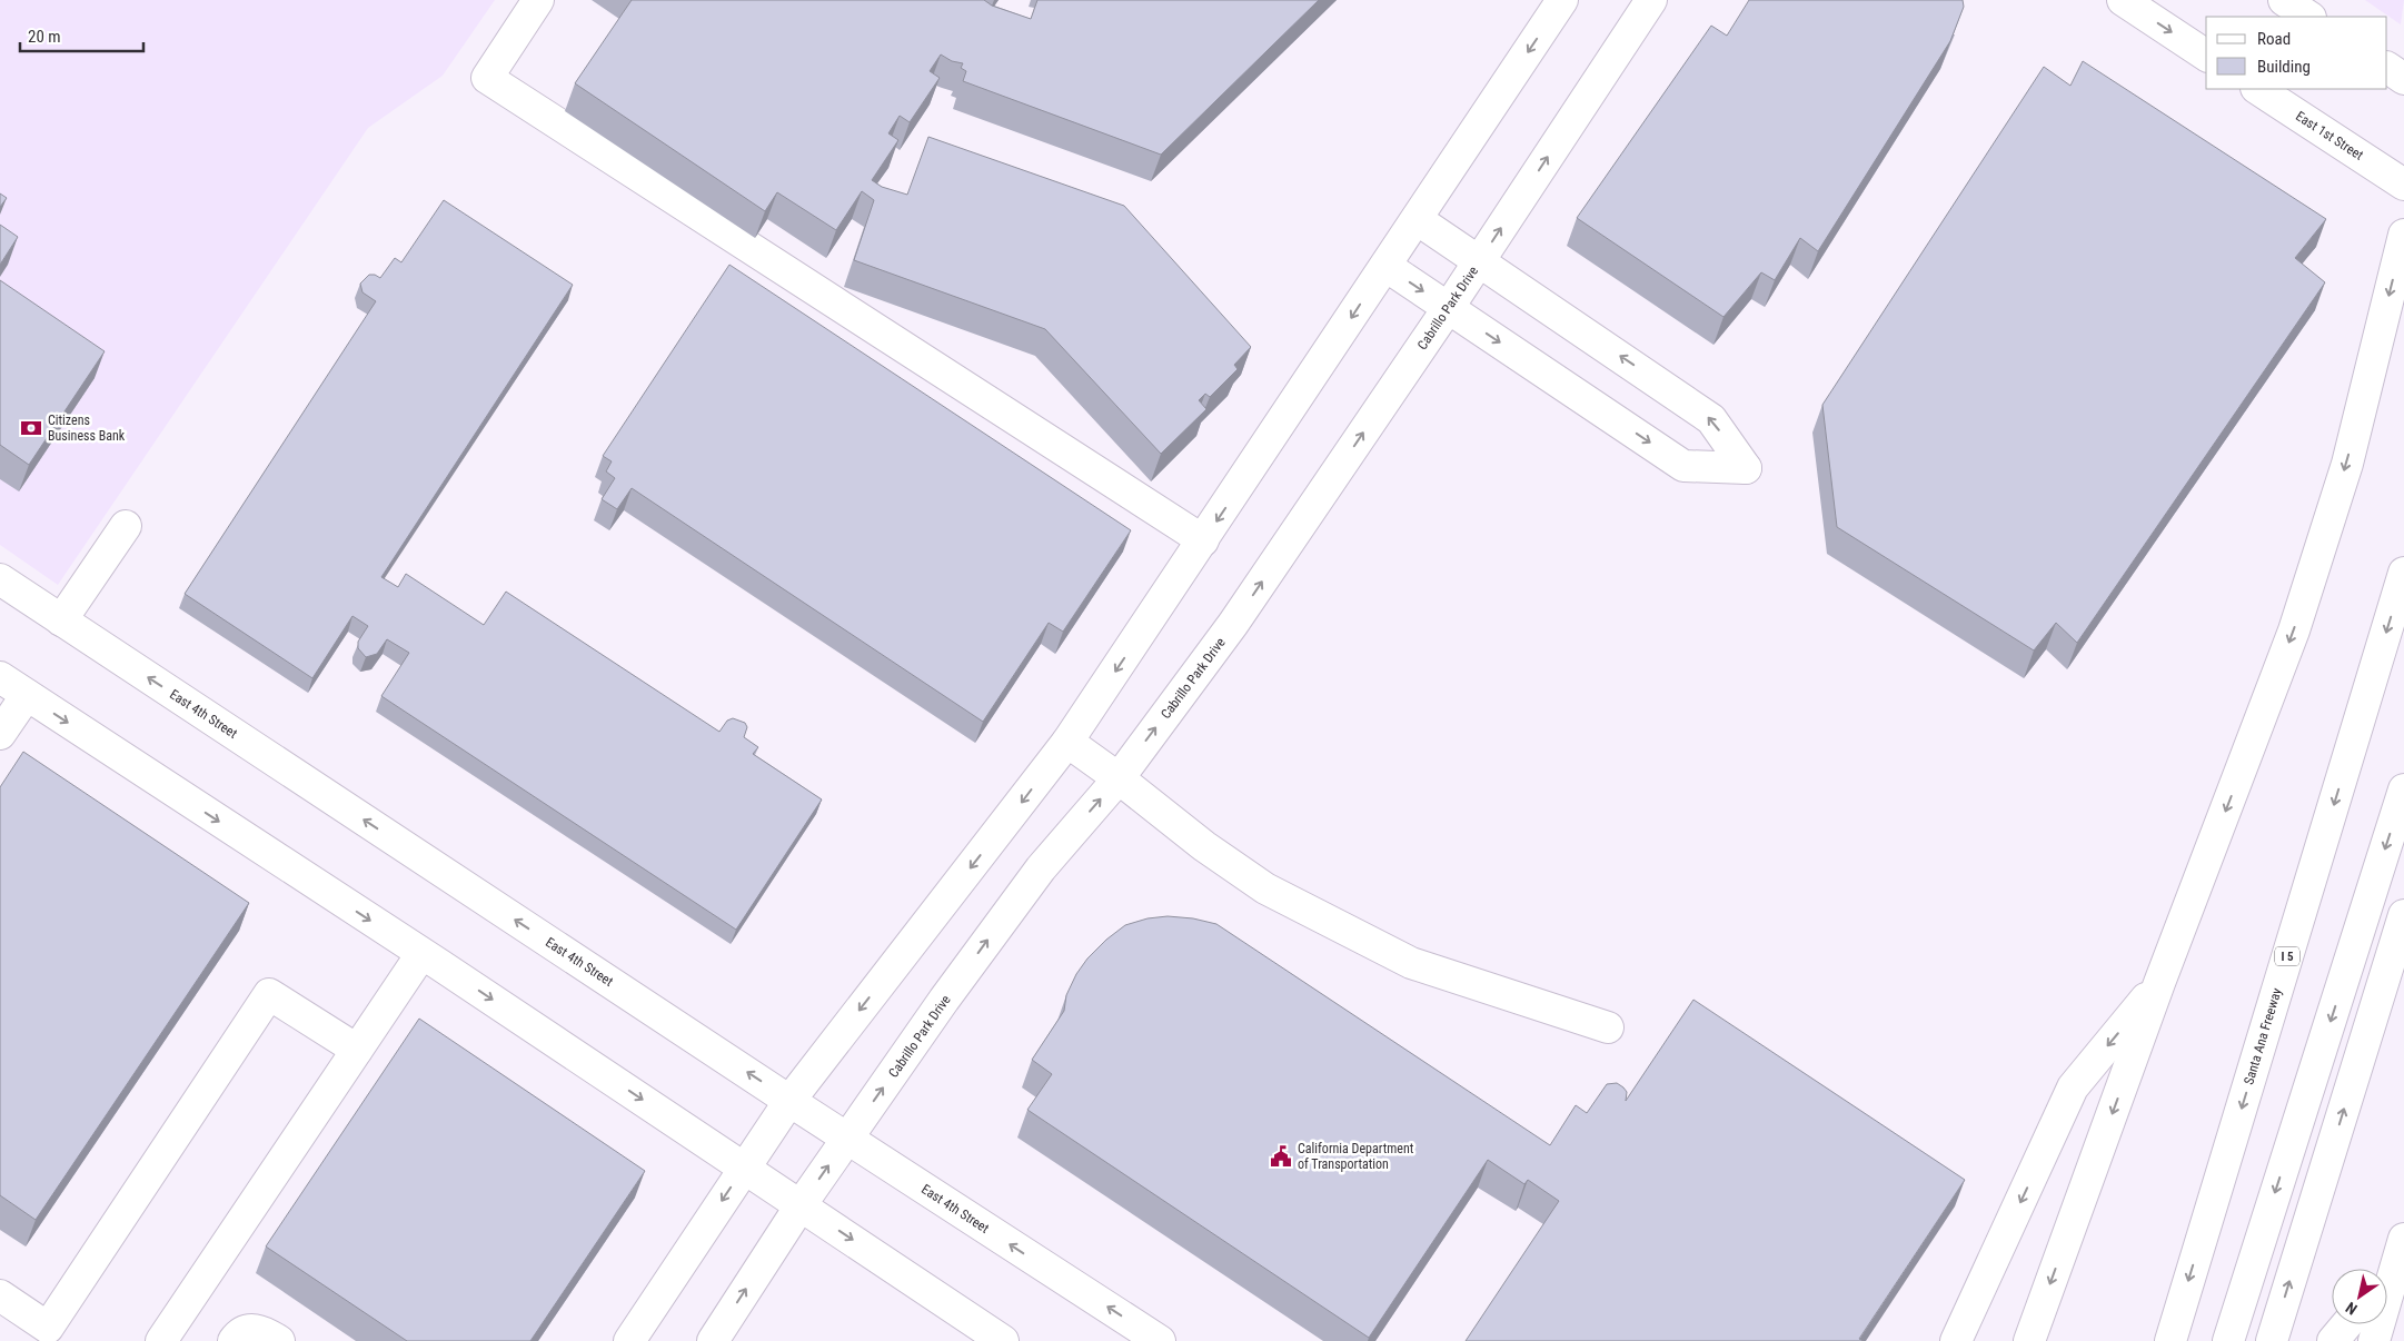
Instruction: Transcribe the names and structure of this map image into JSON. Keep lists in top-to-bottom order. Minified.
{"streets":{"main road":["East 1st Street","Cabrillo Park Drive","East 4th Street","I 5","Santa Ana Freeway"]},"crossings":[["Cabrillo Park Drive","East 4th Street"]],"places":{"bank":["Citizens Business Bank"],"public building":["California Department of Transportation"]},"legend":["Road","Building"],"scale_bar":"20 m","north":"bottom left"}
